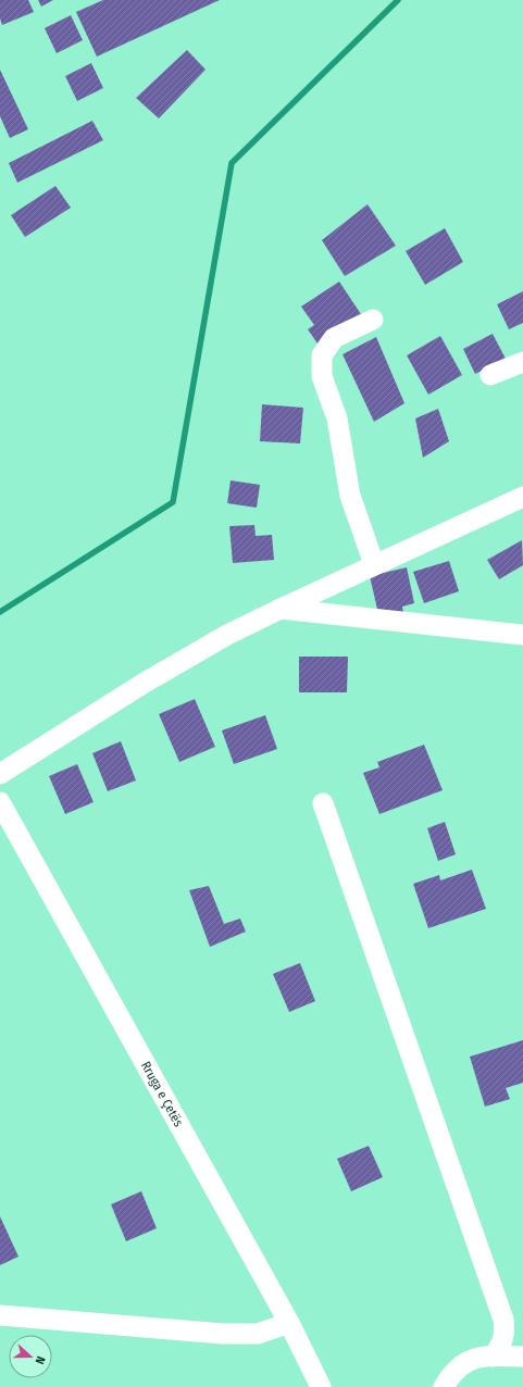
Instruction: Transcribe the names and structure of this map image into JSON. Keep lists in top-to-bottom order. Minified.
{"streets":{"street":["Rruga e Çetës"]},"north":"right"}
